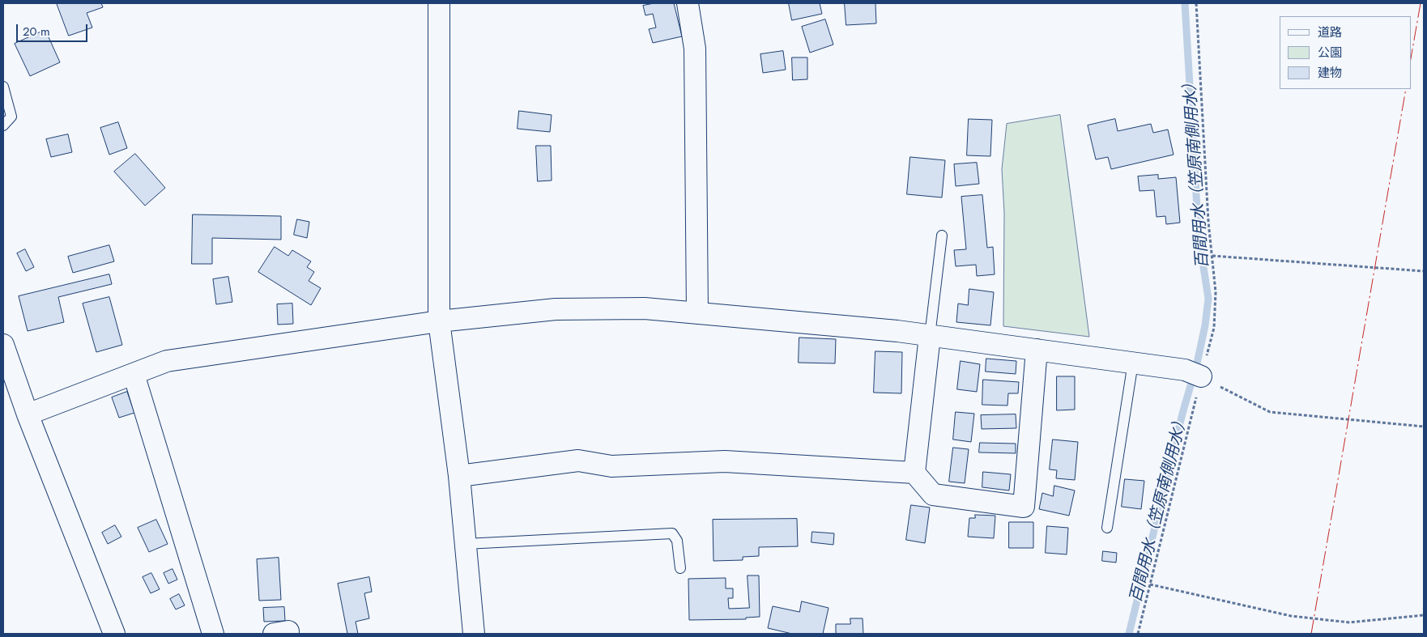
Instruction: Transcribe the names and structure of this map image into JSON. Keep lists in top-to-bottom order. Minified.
{"water":["百間用水（笠原南側用水）"],"legend":["道路","公園","建物"],"scale_bar":"20 m"}
